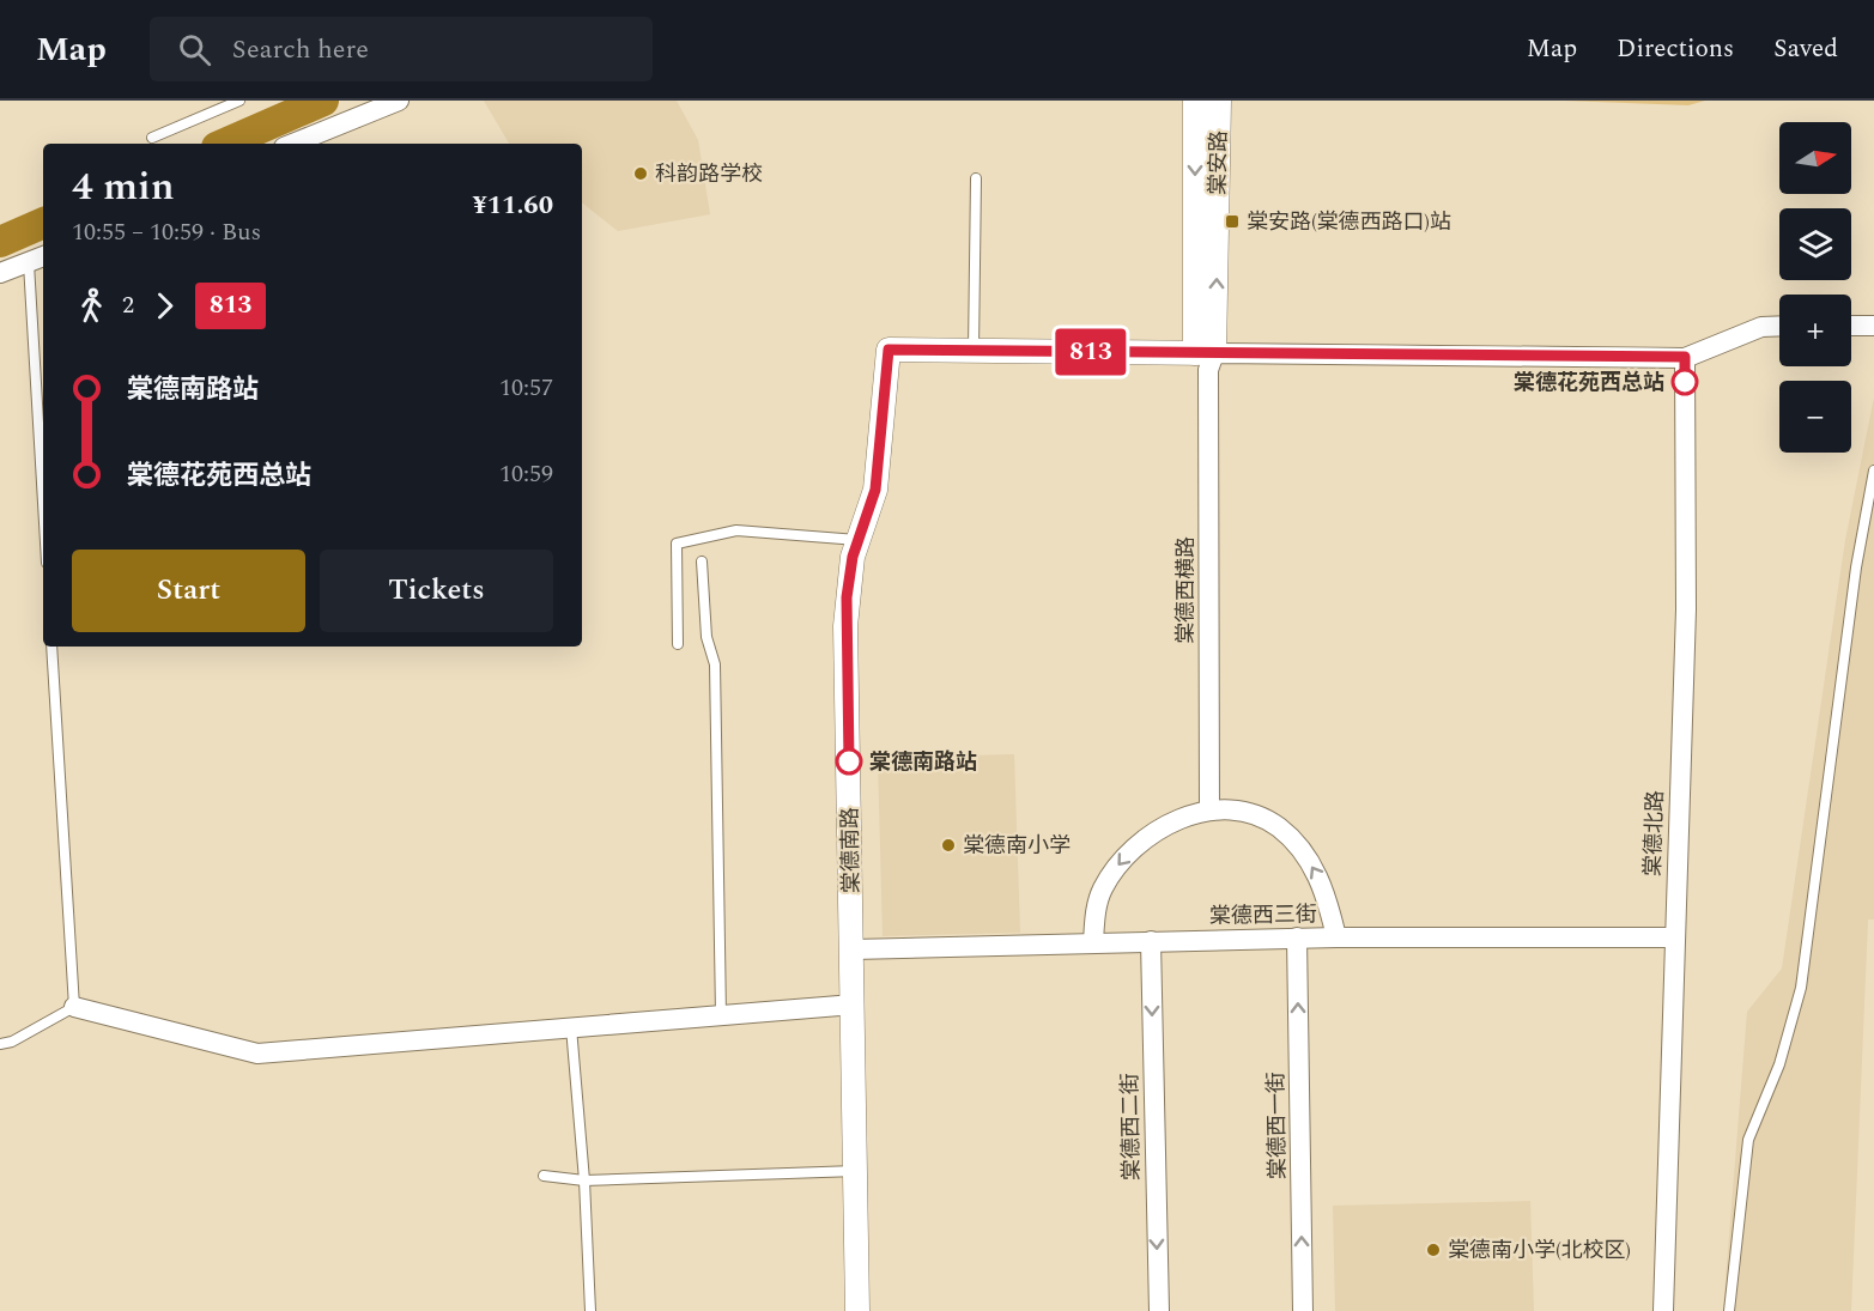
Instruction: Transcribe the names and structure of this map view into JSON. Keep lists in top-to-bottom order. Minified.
{"streets":{"street":["棠安路","棠德西横路","棠德北路","棠德南路","棠德西三街","棠德西一街","棠德西二街"]},"crossings":[["棠安路","棠德西横路"],["棠德北路","棠德西三街"],["棠德南路","棠德西三街"],["棠德西三街","棠德西一街"],["棠德西三街","棠德西二街"]],"one_way":["棠德西一街","棠德西二街"],"places":{"other":["科韵路学校","棠德花苑西总站","棠德南路站","棠德南小学","棠德南小学(北校区)"],"transit":["棠安路(棠德西路口)站"]},"lines":["bus line 813"],"north":"right","page":{"header":"Map","search":"Search here","nav":["Map","Directions","Saved"],"on_map":"813","map_buttons":["+","−"],"heading":["4 min","10:55 – 10:59 · Bus","¥11.60"],"legs":["2","813"],"list":[{"name":"棠德南路站","value":"10:57"},{"name":"棠德花苑西总站","value":"10:59"}],"buttons":["Start","Tickets"]}}
